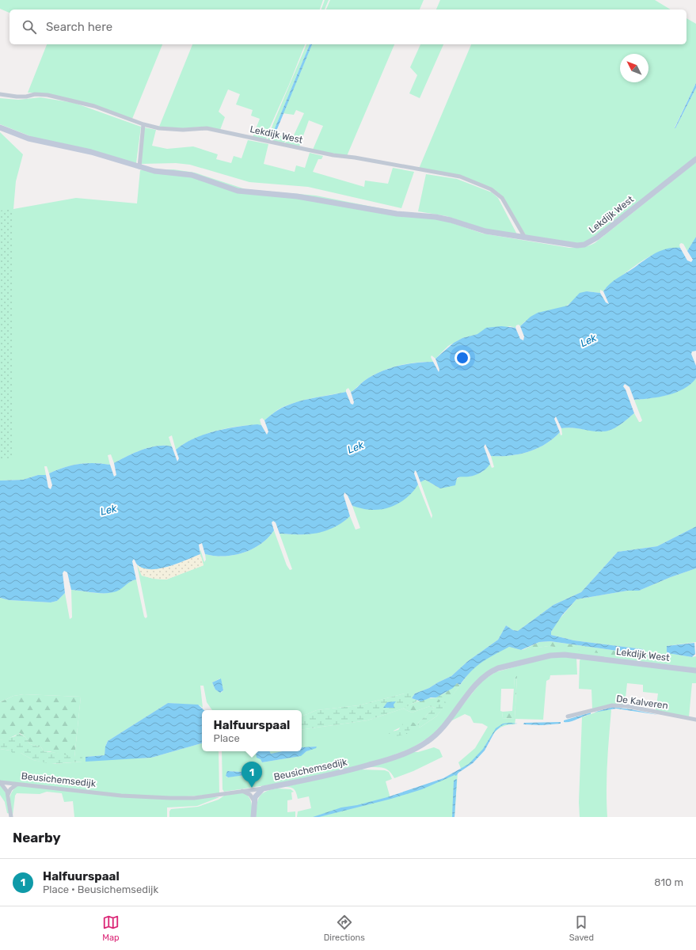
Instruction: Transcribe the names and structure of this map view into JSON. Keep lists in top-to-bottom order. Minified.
{"streets":{"street":["Lekdijk West","De Kalveren","Beusichemsedijk"]},"crossings":[["Lekdijk West","Beusichemsedijk"]],"water":["Lek"],"north":"top left","page":{"search":"Search here","popup":["Halfuurspaal","Place"],"pins":"1","heading":"Nearby","list":[{"mark":"1","name":"Halfuurspaal","note":"Place · Beusichemsedijk","value":"810 m"}],"nav":["Map","Directions","Saved"]}}
